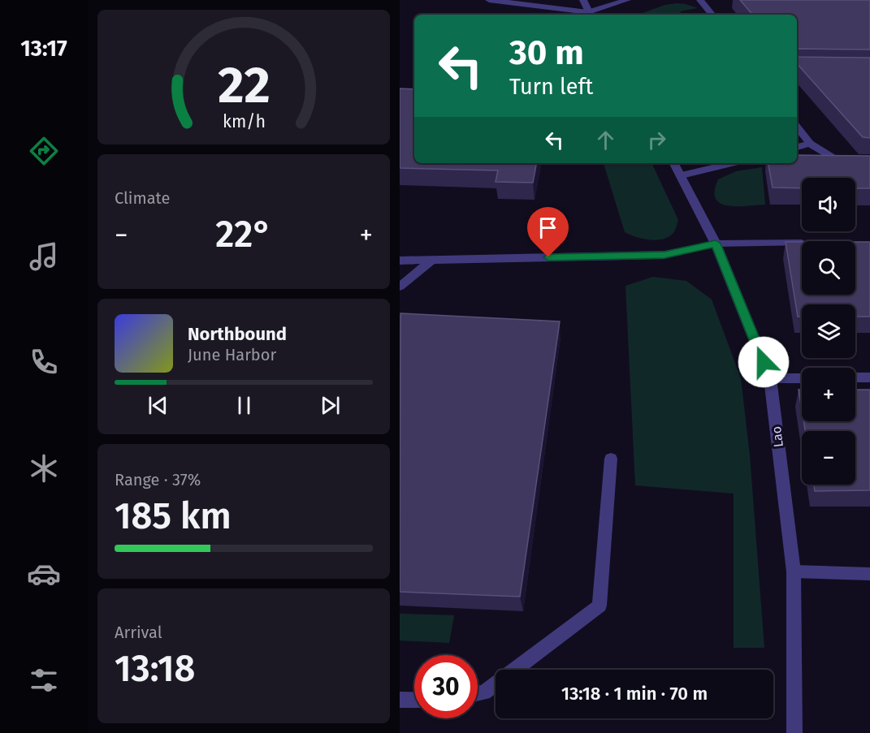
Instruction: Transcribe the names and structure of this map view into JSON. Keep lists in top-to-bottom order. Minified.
{"streets":{"street":["Lao"]},"page":{"tabs":"13:17","turn":["30 m","Turn left"],"tile":["Climate",["Range · 37%","185 km"],["Arrival","13:18"]],"map_buttons":["+","−"],"heat":["−","22°","+"],"song":["Northbound","June Harbor"],"limit":"30","trip":"13:18 · 1 min · 70 m","gauge":["22","km/h"]}}
